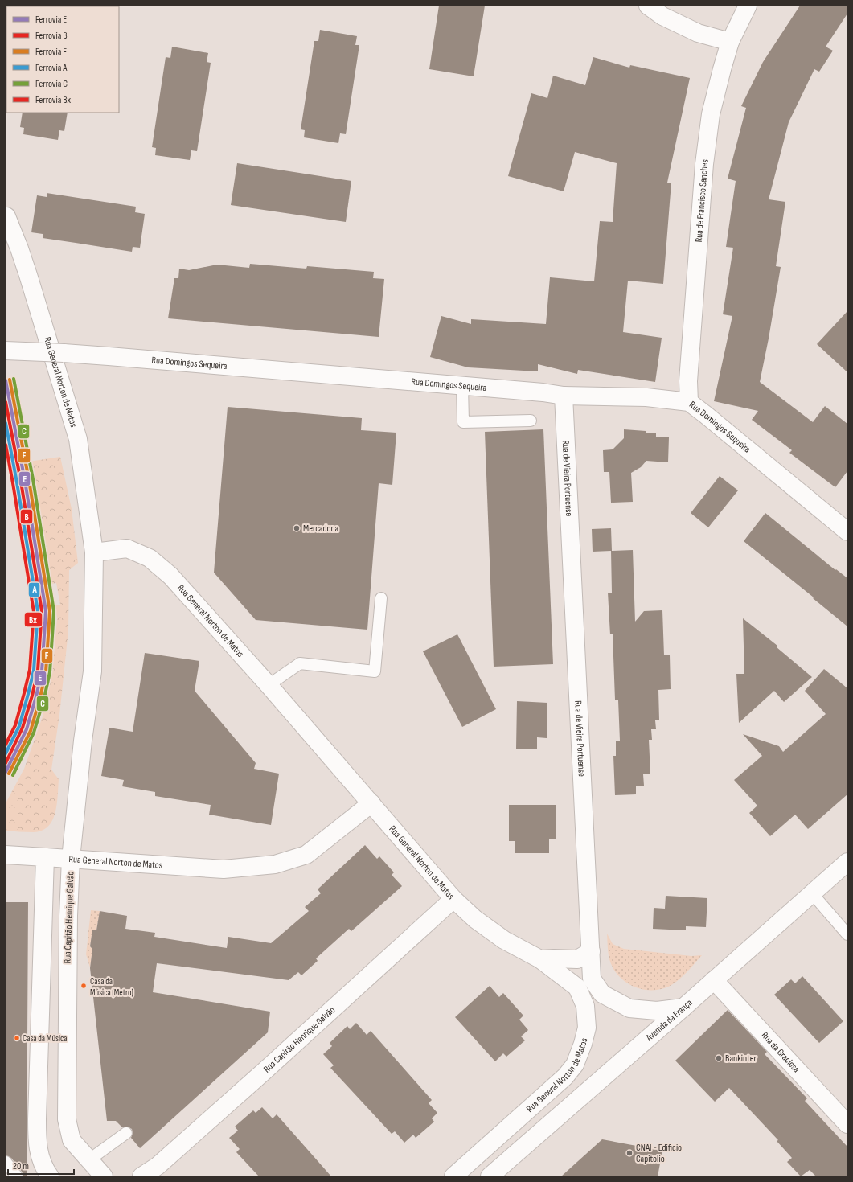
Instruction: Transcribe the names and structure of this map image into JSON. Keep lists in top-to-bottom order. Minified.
{"streets":{"street":["Rua de Francisco Sanches","Rua Domingos Sequeira","Rua General Norton de Matos","Rua de Vieira Portuense","Rua Capitão Henrique Galvão","Avenida da França","Rua da Graciosa"]},"crossings":[["Rua de Francisco Sanches","Rua Domingos Sequeira"],["Rua Domingos Sequeira","Rua de Vieira Portuense"],["Rua General Norton de Matos","Rua Capitão Henrique Galvão"],["Rua de Vieira Portuense","Avenida da França"],["Avenida da França","Rua da Graciosa"]],"places":["Mercadona","Casa da Música (Metro)","Casa da Música","Bankinter","CNAI - Edificio Capitolio"],"lines":["rail line C","rail line F","rail line E","rail line B","rail line A","rail line Bx"],"legend":["Ferrovia E","Ferrovia B","Ferrovia F","Ferrovia A","Ferrovia C","Ferrovia Bx"],"scale_bar":"20 m"}
